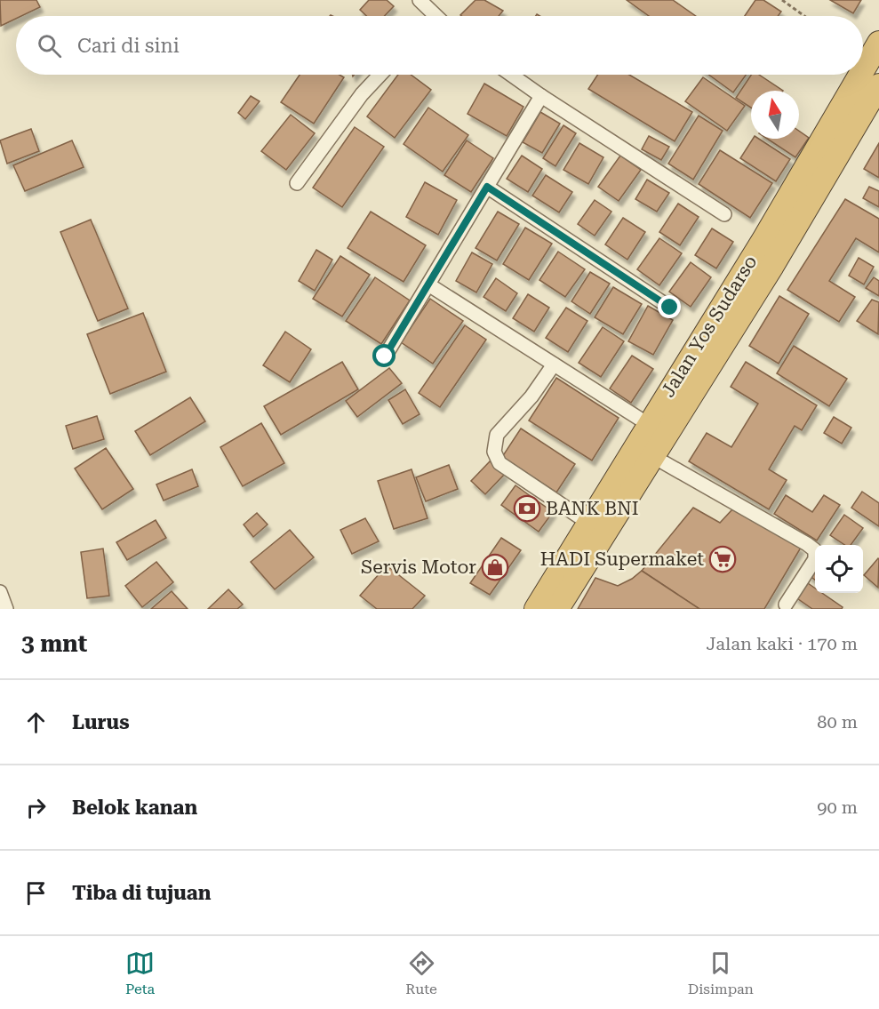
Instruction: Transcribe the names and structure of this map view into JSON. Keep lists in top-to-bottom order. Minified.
{"streets":{"highway":["Jalan Yos Sudarso"]},"places":{"bank":["BANK BNI"],"supermarket":["HADI Supermaket"],"shop":["Servis Motor"]},"north":"top","page":{"search":"Cari di sini","heading":["3 mnt","Jalan kaki · 170 m"],"list":[["Lurus","80 m"],["Belok kanan","90 m"],"Tiba di tujuan"],"nav":["Peta","Rute","Disimpan"]}}
